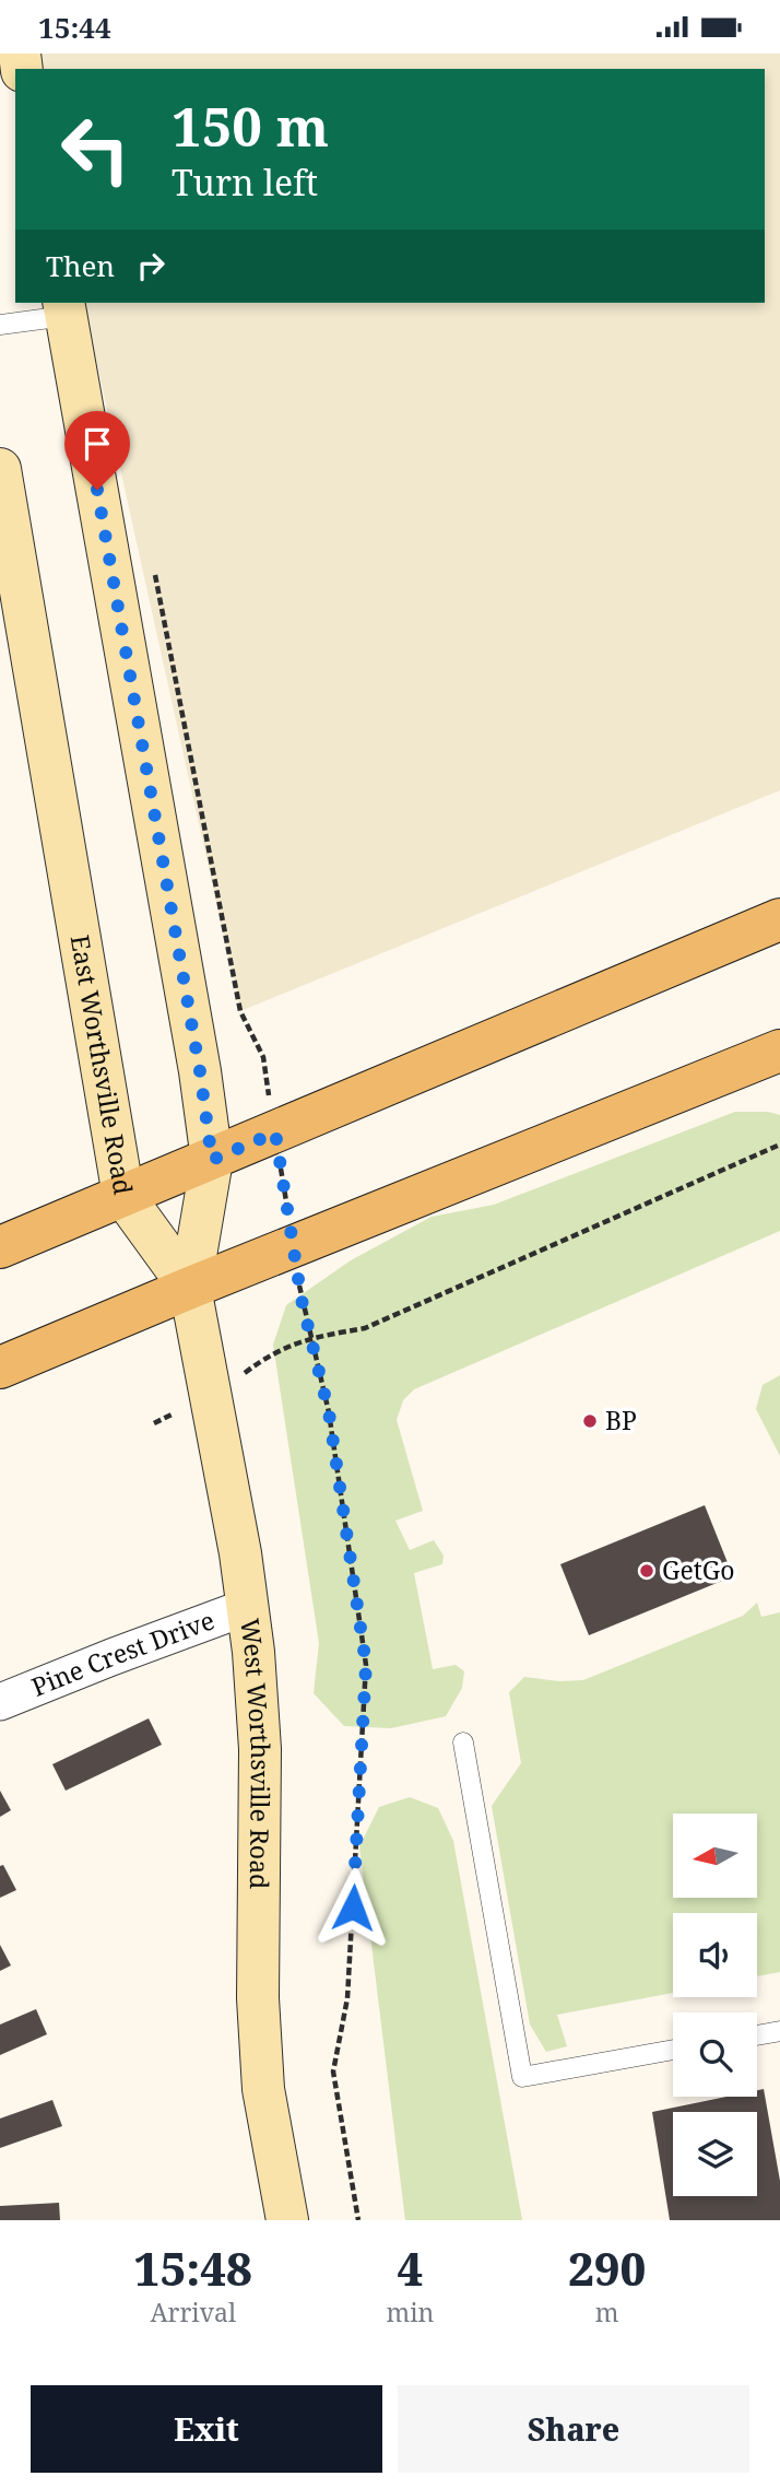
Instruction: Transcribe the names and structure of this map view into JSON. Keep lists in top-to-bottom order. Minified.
{"streets":{"main road":["East Worthsville Road","West Worthsville Road"],"street":["Pine Crest Drive"]},"crossings":[["East Worthsville Road","West Worthsville Road"],["Pine Crest Drive","West Worthsville Road"]],"places":["BP","GetGo"],"north":"left","page":{"status":"15:44","turn":["150 m","Turn left"],"then":"Then","eta":["15:48","Arrival","4","min","290","m"],"buttons":["Exit","Share"]}}
